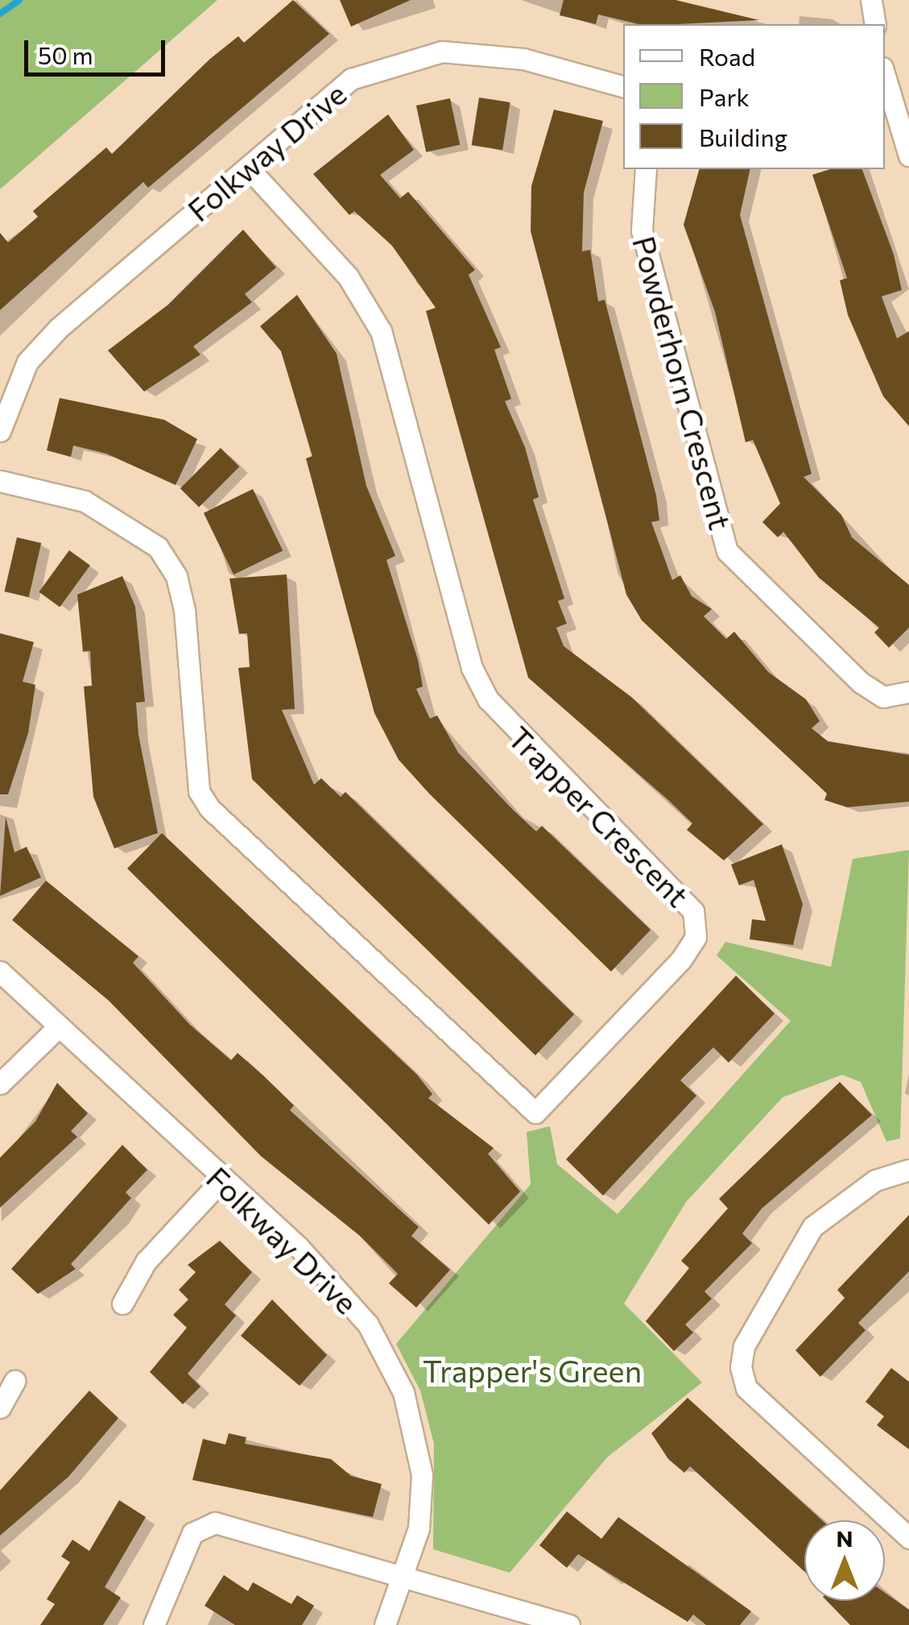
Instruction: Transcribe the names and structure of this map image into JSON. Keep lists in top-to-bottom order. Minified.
{"streets":{"street":["Folkway Drive","Powderhorn Crescent","Trapper Crescent"]},"crossings":[["Folkway Drive","Trapper Crescent"]],"parks":["Trapper's Green"],"legend":["Road","Park","Building"],"scale_bar":"50 m","north":"top"}
